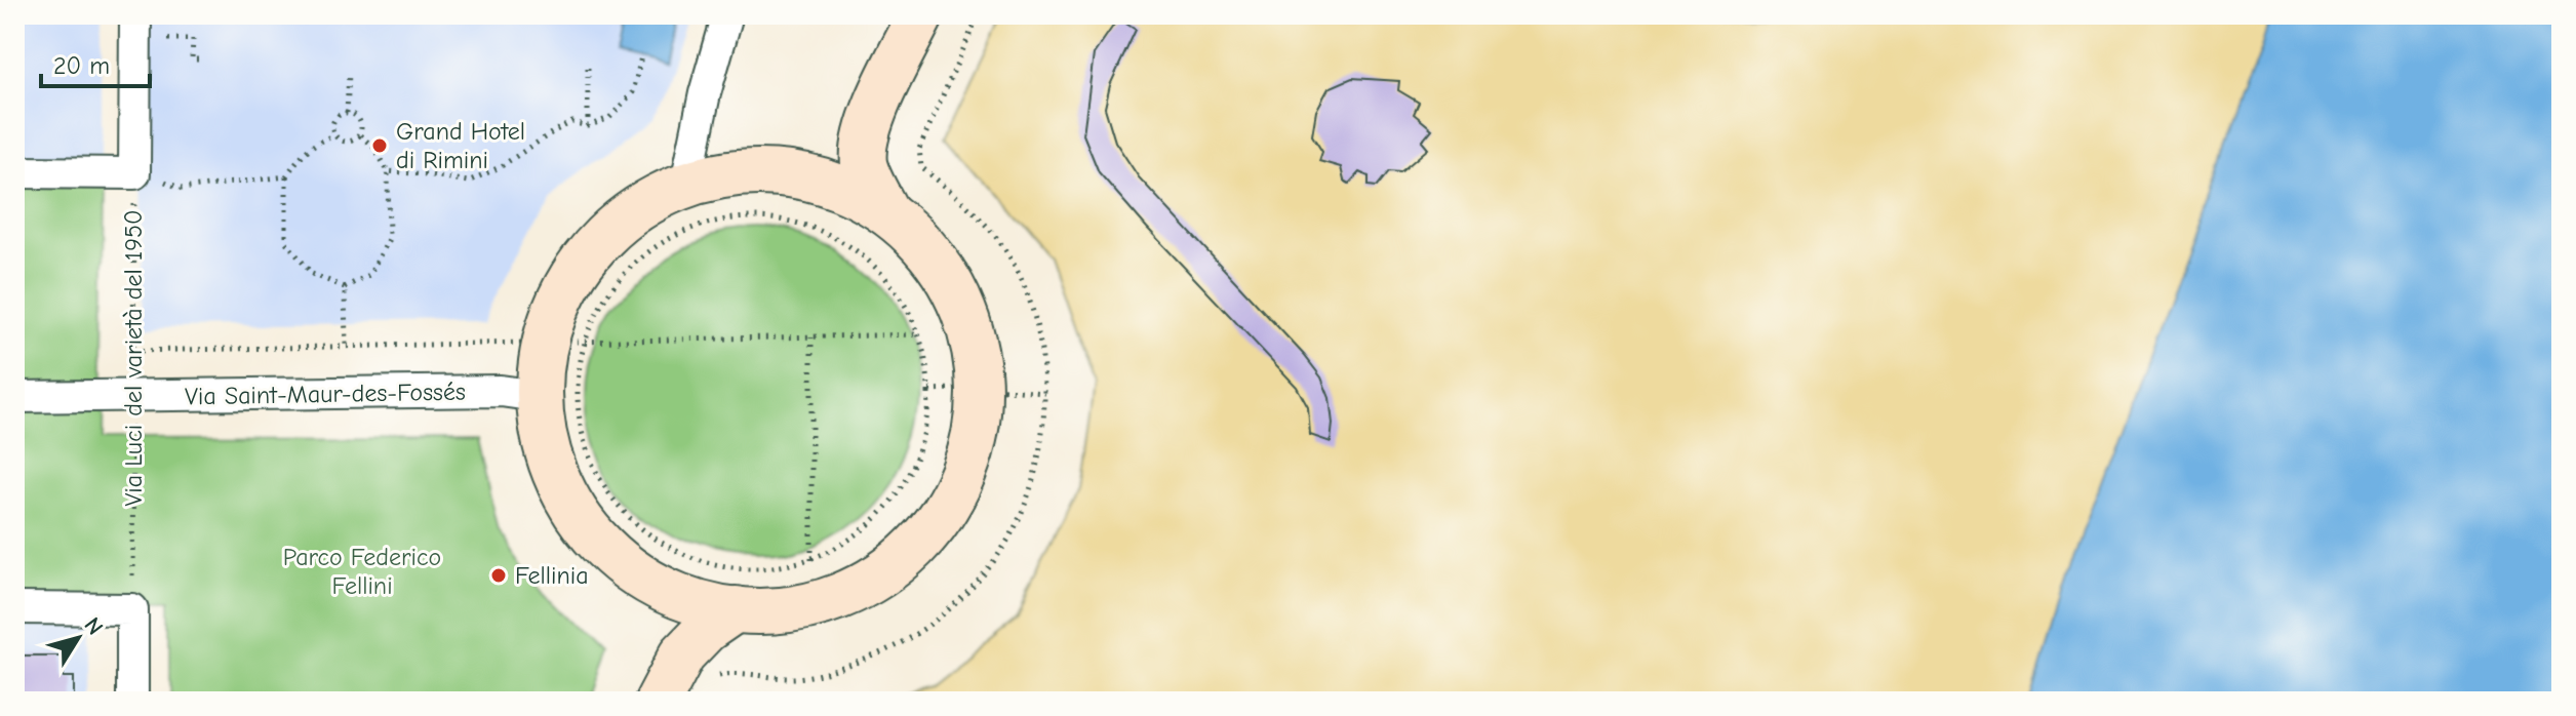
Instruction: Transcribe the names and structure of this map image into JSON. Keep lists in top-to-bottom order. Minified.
{"streets":{"street":["Via Luci del varietà del 1950","Via Saint-Maur-des-Fossés"]},"crossings":[["Via Luci del varietà del 1950","Via Saint-Maur-des-Fossés"]],"parks":["Parco Federico Fellini"],"places":["Grand Hotel di Rimini","Fellinia"],"scale_bar":"20 m","north":"top right"}
